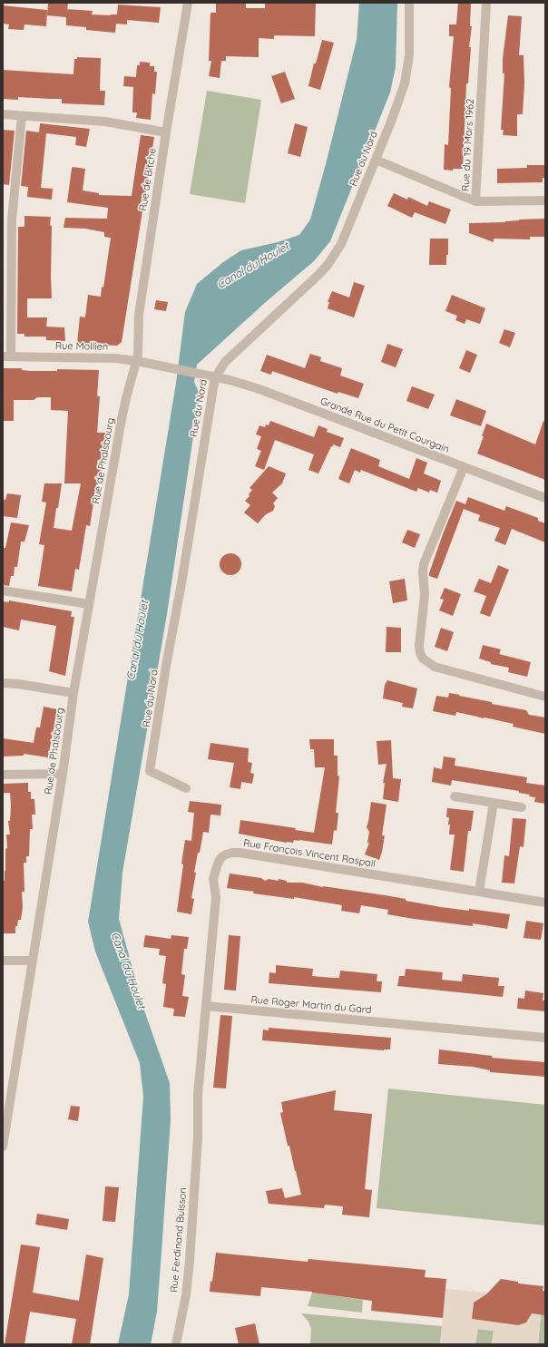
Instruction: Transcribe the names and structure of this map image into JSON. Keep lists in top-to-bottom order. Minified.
{"streets":{"street":["Rue du 19 Mars 1962","Rue du Nord","Rue de Bitche","Rue Mollien","Grande Rue du Petit Courgain","Rue de Phalsbourg","Rue François Vincent Raspail","Rue Roger Martin du Gard","Rue Ferdinand Buisson"]},"crossings":[["Rue du 19 Mars 1962","Rue du Nord"],["Rue du Nord","Grande Rue du Petit Courgain"],["Rue de Bitche","Rue Mollien"],["Rue de Bitche","Rue de Phalsbourg"],["Rue Mollien","Grande Rue du Petit Courgain"],["Rue Mollien","Rue de Phalsbourg"],["Rue François Vincent Raspail","Rue Roger Martin du Gard"],["Rue François Vincent Raspail","Rue Ferdinand Buisson"],["Rue Roger Martin du Gard","Rue Ferdinand Buisson"]],"water":["Canal du Houlet"]}
